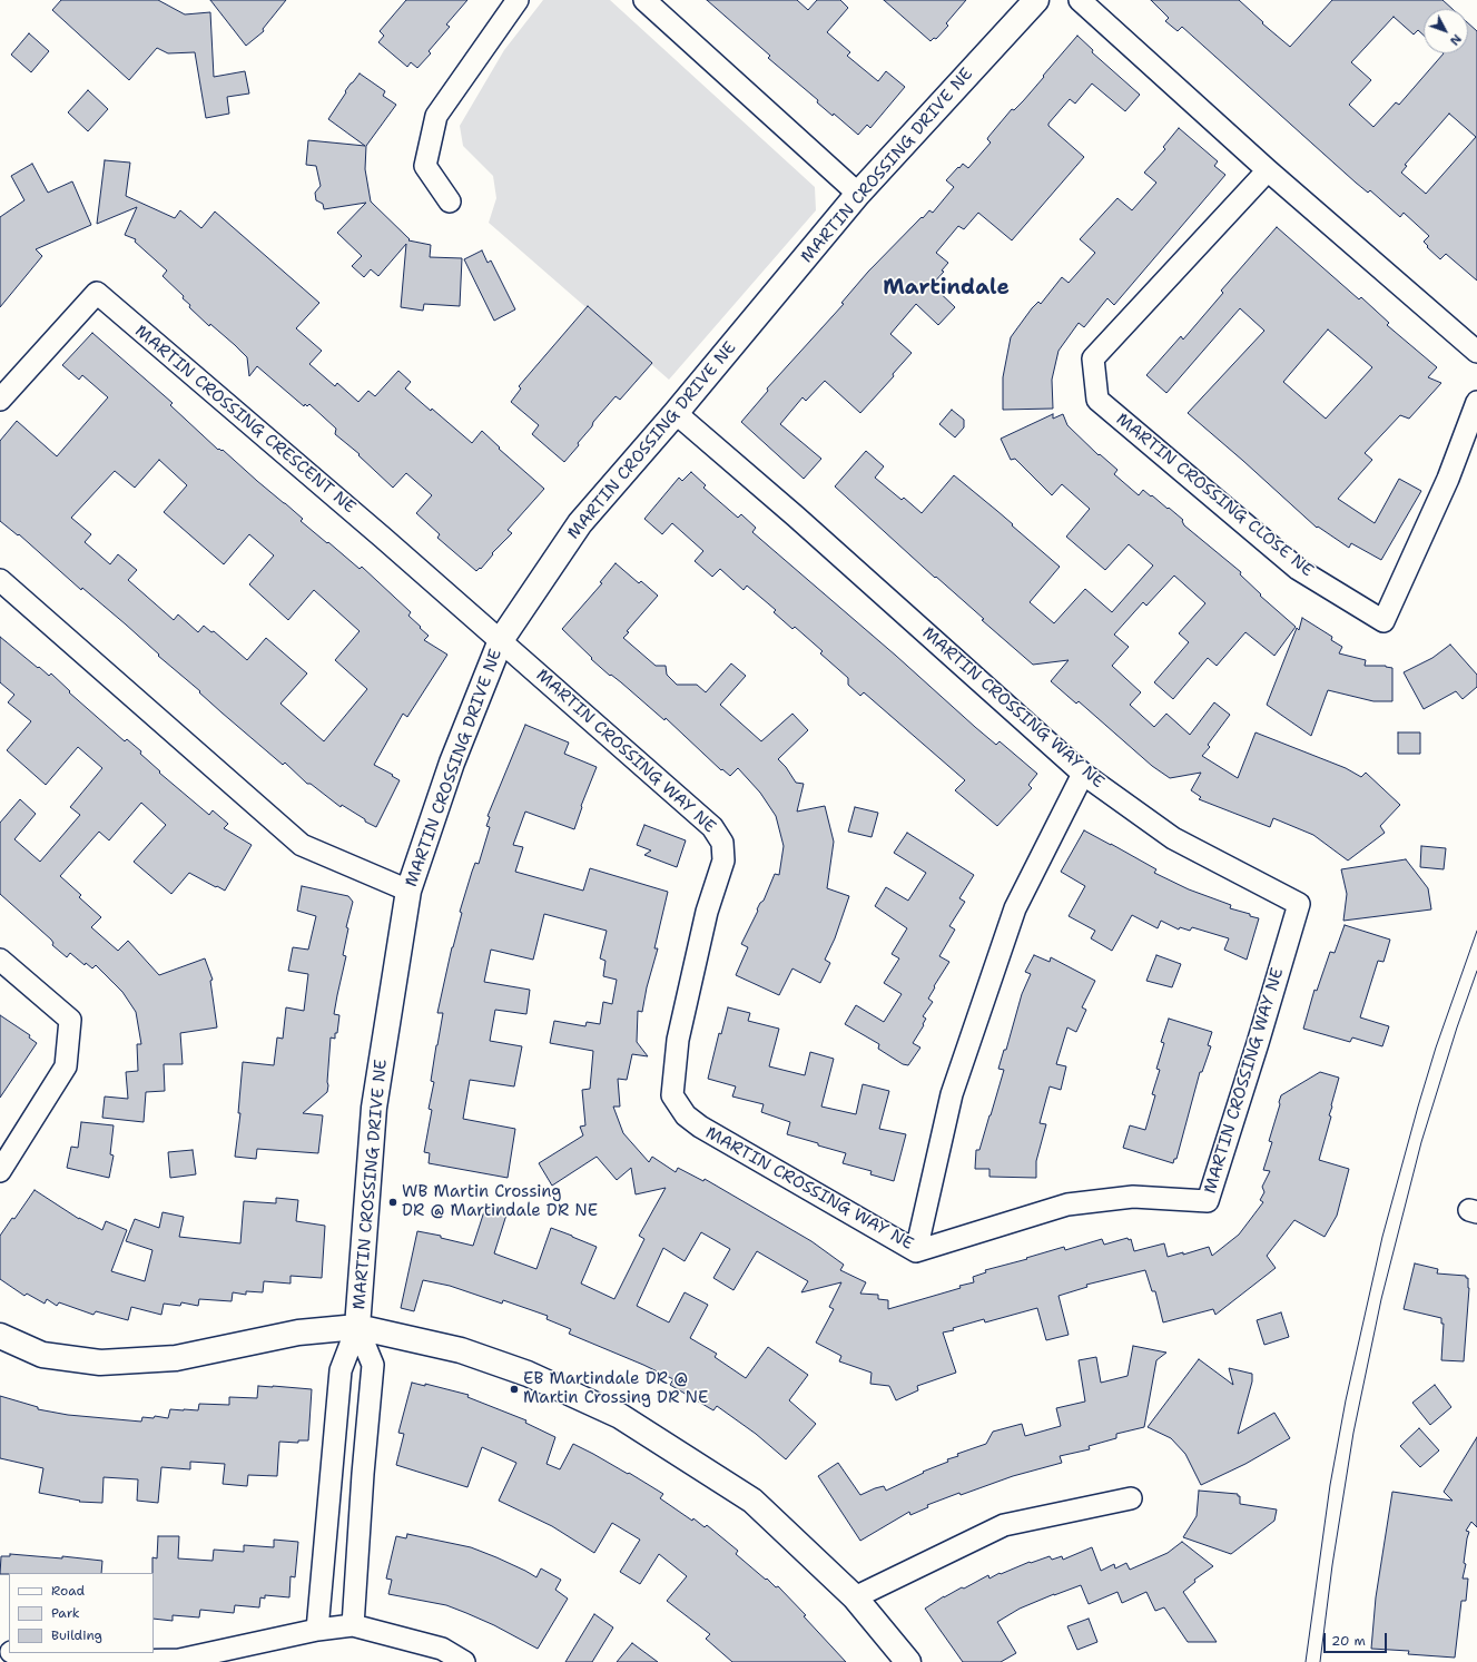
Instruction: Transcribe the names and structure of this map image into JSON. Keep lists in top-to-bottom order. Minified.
{"streets":{"street":["MARTIN CROSSING DRIVE NE","MARTIN CROSSING CRESCENT NE","MARTIN CROSSING CLOSE NE","MARTIN CROSSING WAY NE"]},"crossings":[["MARTIN CROSSING DRIVE NE","MARTIN CROSSING CRESCENT NE"],["MARTIN CROSSING DRIVE NE","MARTIN CROSSING WAY NE"],["MARTIN CROSSING CRESCENT NE","MARTIN CROSSING WAY NE"]],"districts":["Martindale"],"places":["WB Martin Crossing DR @ Martindale DR NE","EB Martindale DR @ Martin Crossing DR NE"],"legend":["Road","Park","Building"],"scale_bar":"20 m","north":"bottom right"}
